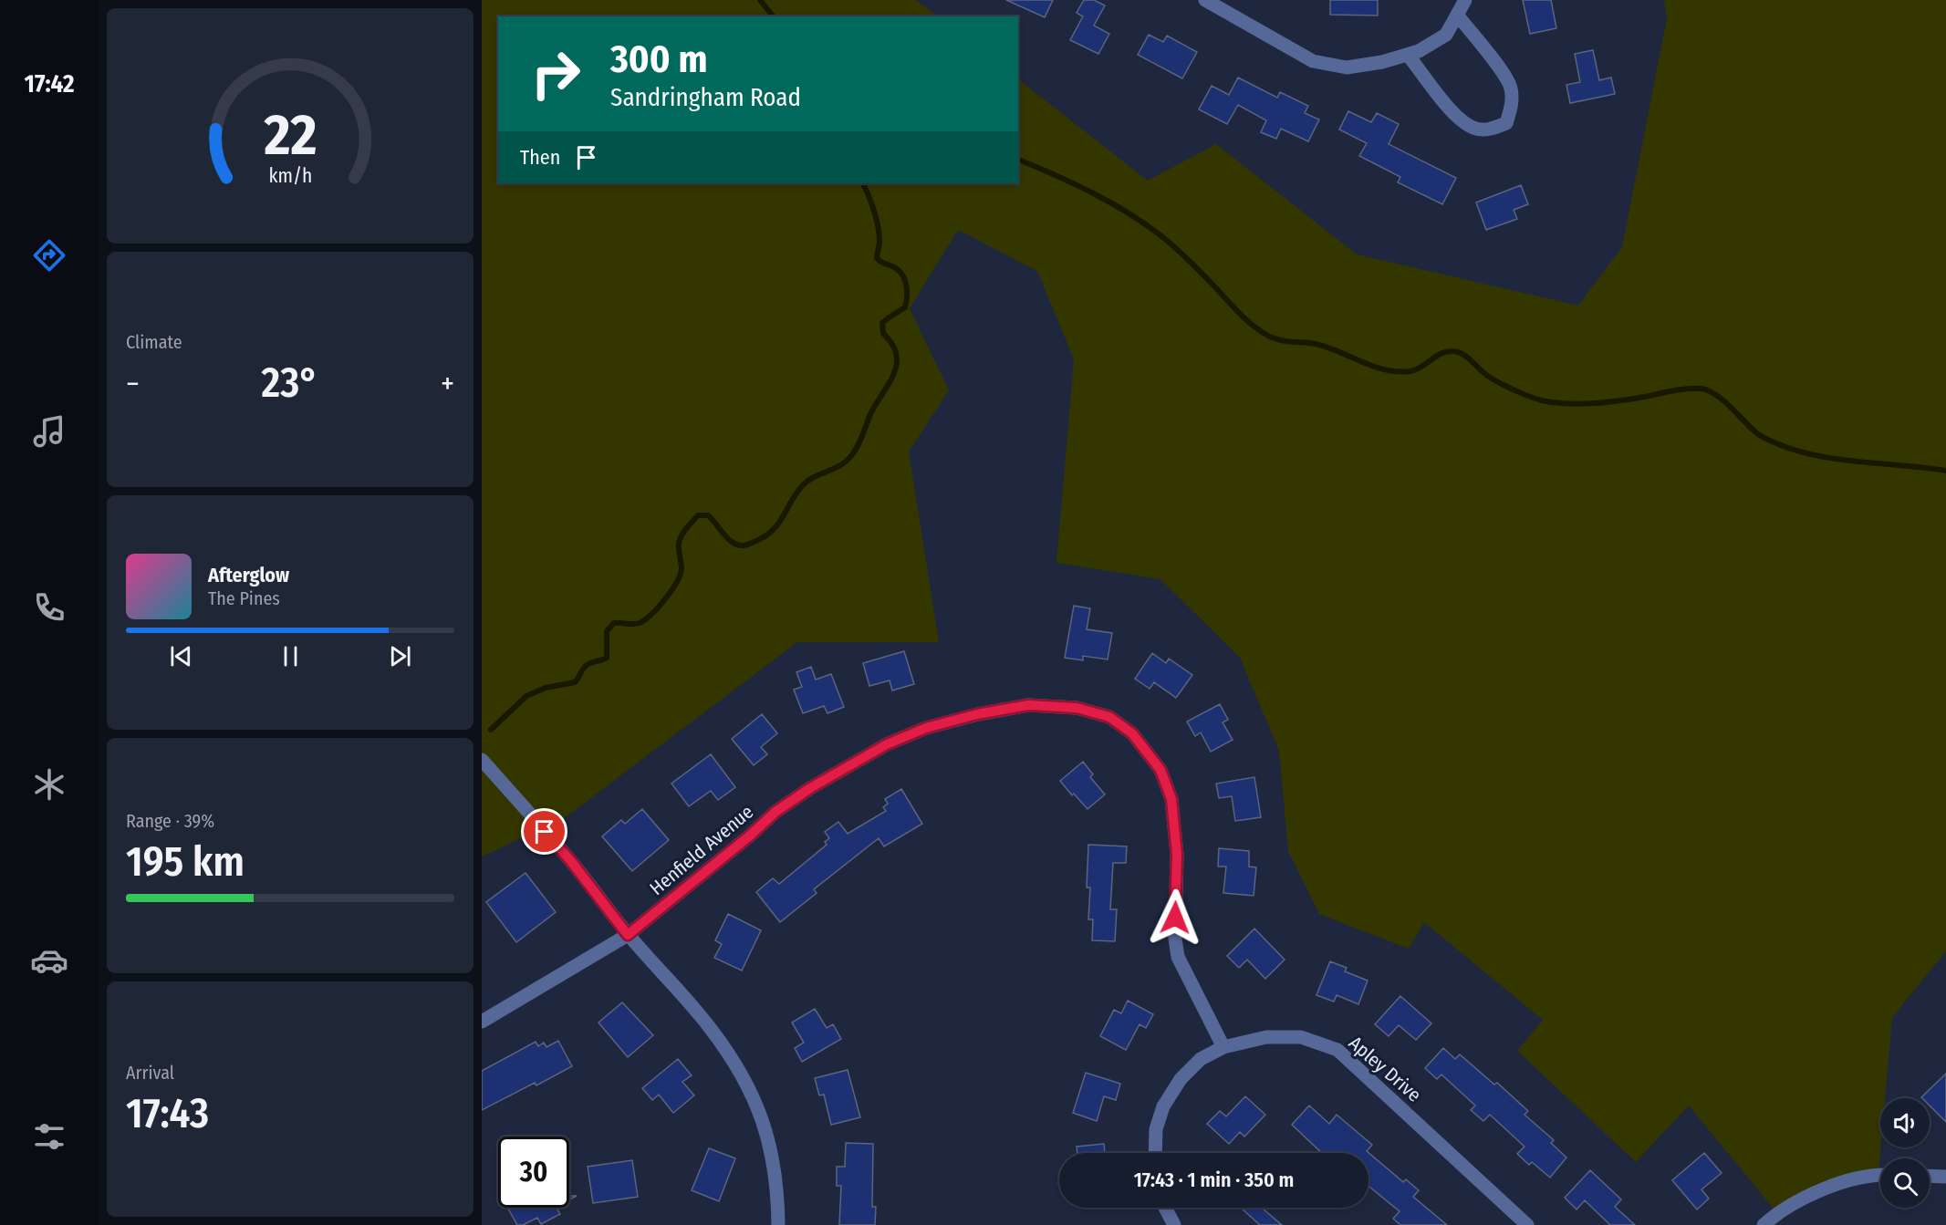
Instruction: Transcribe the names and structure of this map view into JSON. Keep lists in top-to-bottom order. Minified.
{"streets":{"street":["Henfield Avenue","Apley Drive"]},"crossings":[["Henfield Avenue","Apley Drive"]],"page":{"tabs":"17:42","turn":["300 m","Sandringham Road"],"then":"Then","tile":["Climate",["Range · 39%","195 km"],["Arrival","17:43"]],"heat":["−","23°","+"],"song":["Afterglow","The Pines"],"limit":"30","trip":"17:43 · 1 min · 350 m","gauge":["22","km/h"]}}
